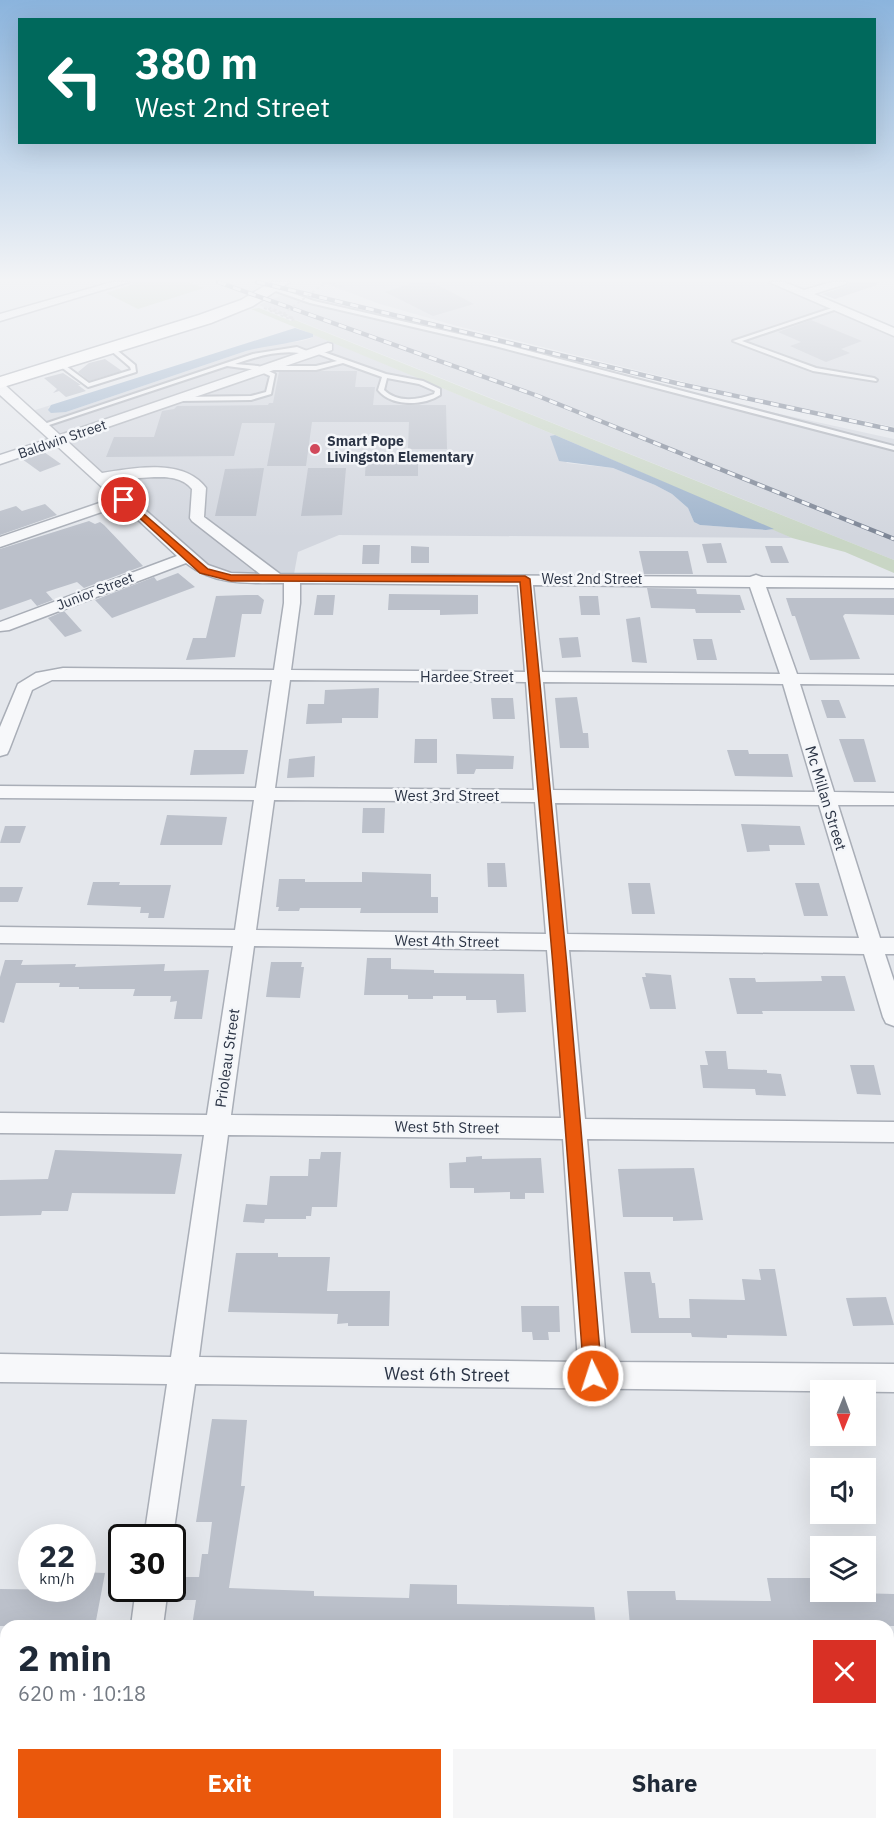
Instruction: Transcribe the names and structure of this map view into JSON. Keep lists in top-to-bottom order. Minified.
{"streets":{"street":["Baldwin Street","West 2nd Street","Junior Street","Hardee Street","West 3rd Street","Mc Millan Street","West 4th Street","Prioleau Street","West 5th Street","West 6th Street"]},"crossings":[["Baldwin Street","West 2nd Street"],["West 2nd Street","Junior Street"],["West 2nd Street","Mc Millan Street"],["West 2nd Street","Prioleau Street"],["Hardee Street","Mc Millan Street"],["Hardee Street","Prioleau Street"],["West 3rd Street","Mc Millan Street"],["West 3rd Street","Prioleau Street"],["Mc Millan Street","West 4th Street"],["West 4th Street","Prioleau Street"],["Prioleau Street","West 5th Street"],["Prioleau Street","West 6th Street"]],"places":["Smart Pope Livingston Elementary"],"north":"bottom","page":{"turn":["380 m","West 2nd Street"],"speed":"22 km/h","limit":"30","heading":["2 min","620 m · 10:18"],"buttons":["Exit","Share"]}}
